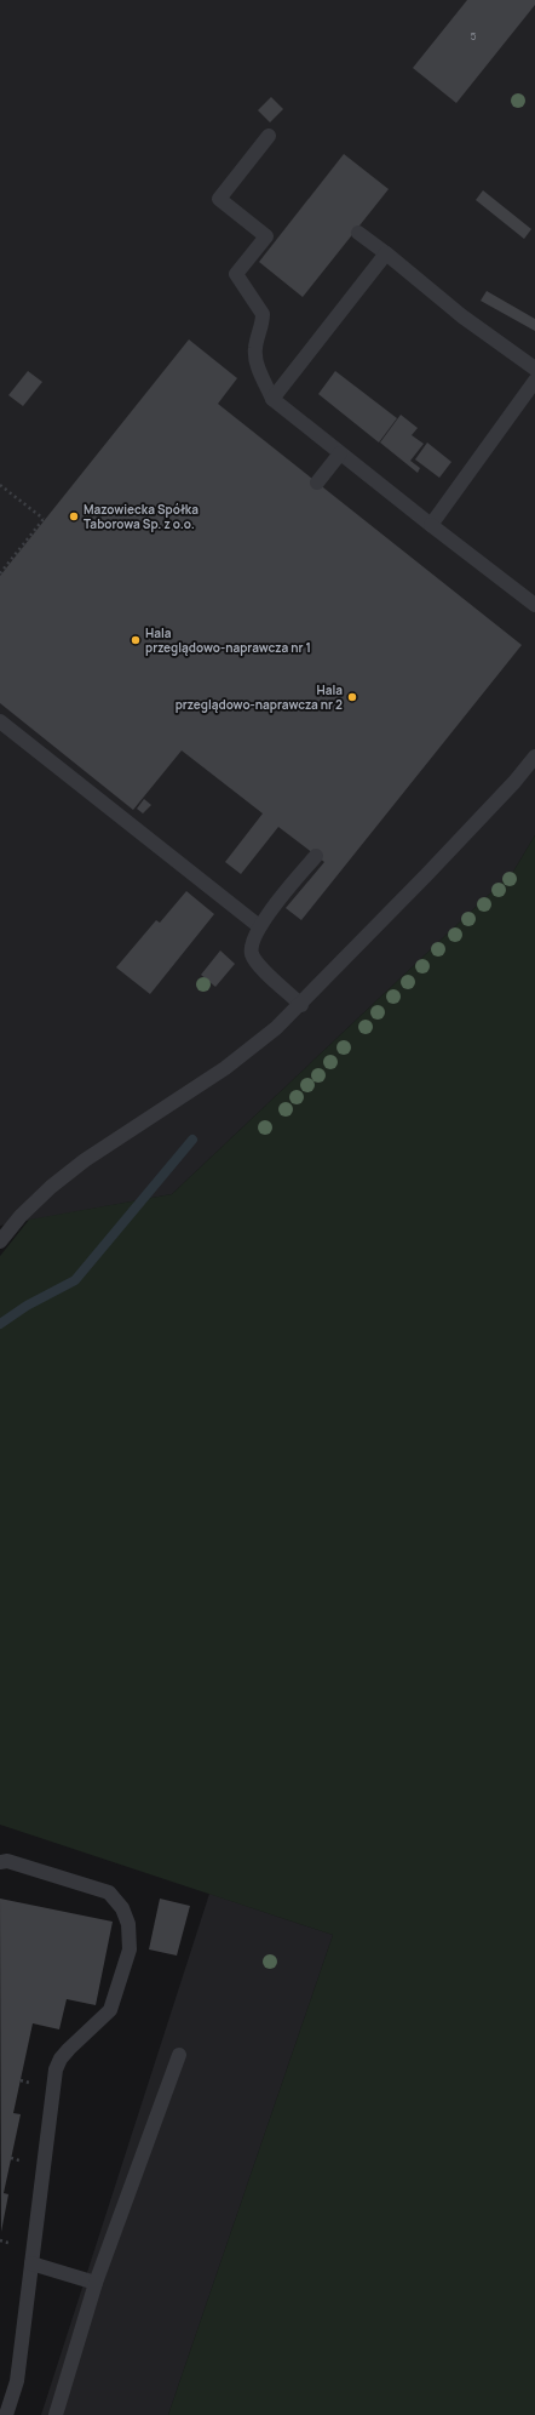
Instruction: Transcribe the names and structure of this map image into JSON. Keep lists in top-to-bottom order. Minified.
{"places":["Mazowiecka Spółka Taborowa Sp. z o.o.","Hala przeglądowo-naprawcza nr 1","Hala przeglądowo-naprawcza nr 2"],"house_numbers":["5"]}
